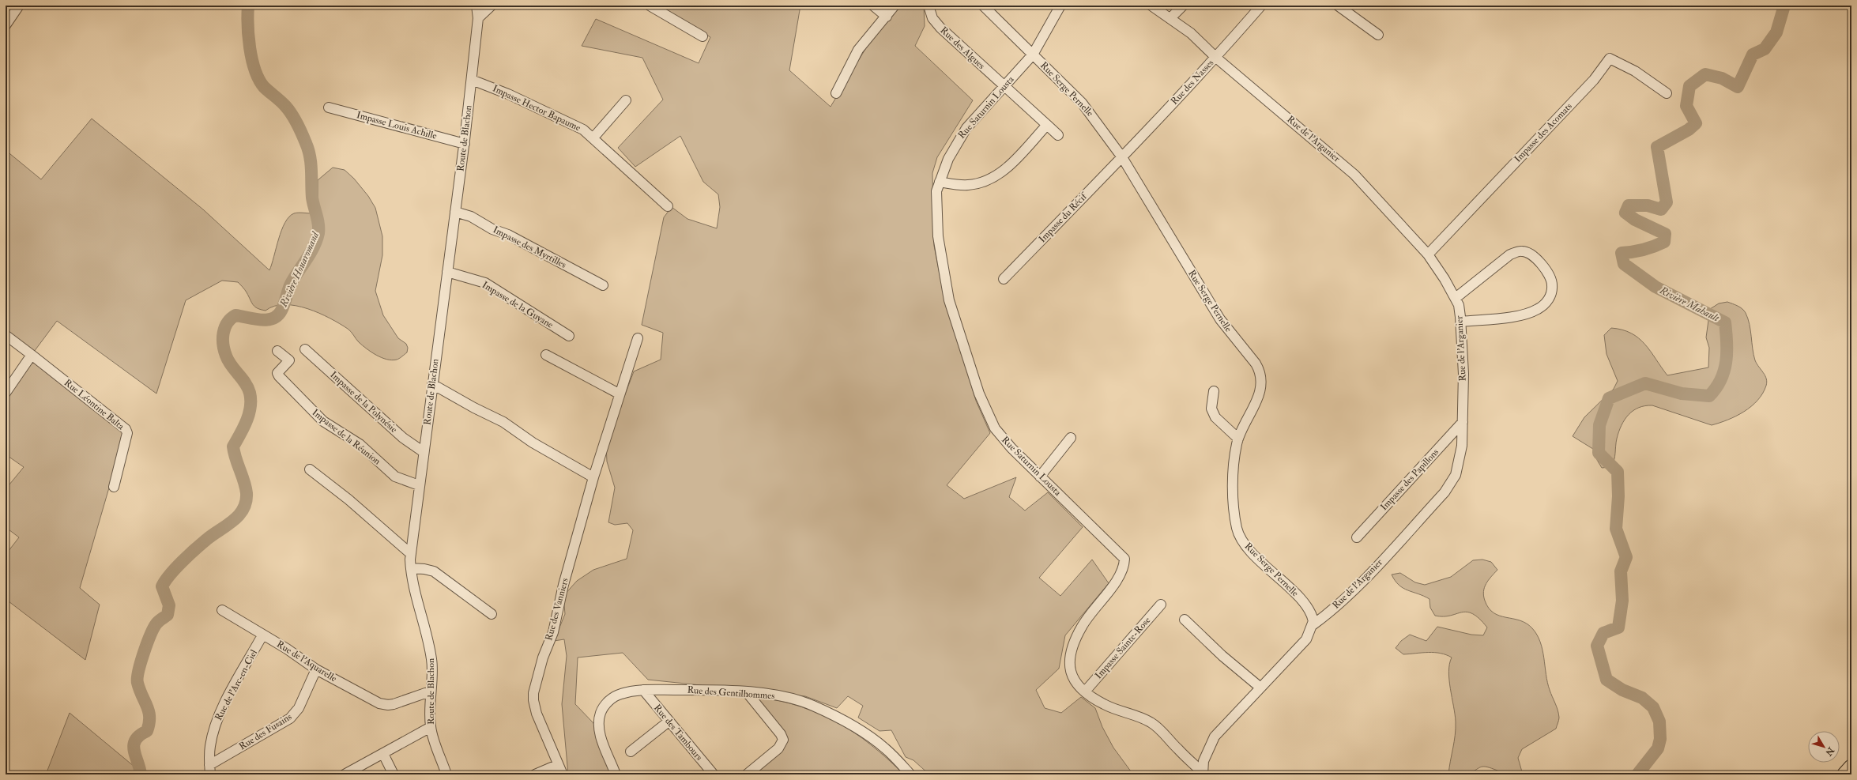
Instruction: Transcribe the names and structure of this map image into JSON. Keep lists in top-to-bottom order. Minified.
{"streets":{"street":["Rue des Algues","Rue des Nasses","Rue Serge Pernelle","Rue Saturnin Lousta","Impasse Hector Bapaume","Impasse Louis Achille","Impasse des Acomats","Route de Blachon","Rue de l'Arganier","Impasse du Récif","Impasse des Myrtilles","Impasse de la Guyane","Impasse de la Polynésie","Rue Léontine Balta","Impasse de la Réunion","Impasse des Papillons","Rue des Vanniers","Impasse Sainte-Rose","Rue de l'Aquarelle","Rue de l'Arc-en-Ciel","Rue des Gentilhommes","Rue des Fusains","Rue des Tambours"]},"crossings":[["Rue des Algues","Rue Saturnin Lousta"],["Rue des Nasses","Rue Serge Pernelle"],["Rue des Nasses","Rue de l'Arganier"],["Rue des Nasses","Impasse du Récif"],["Rue Serge Pernelle","Rue Saturnin Lousta"],["Rue Serge Pernelle","Rue de l'Arganier"],["Rue Serge Pernelle","Impasse du Récif"],["Rue Saturnin Lousta","Impasse Sainte-Rose"],["Impasse Hector Bapaume","Route de Blachon"],["Impasse Louis Achille","Route de Blachon"],["Impasse des Acomats","Rue de l'Arganier"],["Route de Blachon","Impasse des Myrtilles"],["Route de Blachon","Impasse de la Guyane"],["Route de Blachon","Impasse de la Polynésie"],["Route de Blachon","Impasse de la Réunion"],["Route de Blachon","Rue de l'Aquarelle"],["Rue de l'Arganier","Impasse des Papillons"],["Rue de l'Aquarelle","Rue de l'Arc-en-Ciel"],["Rue de l'Aquarelle","Rue des Fusains"],["Rue de l'Arc-en-Ciel","Rue des Fusains"],["Rue des Gentilhommes","Rue des Tambours"]],"water":["Rivière Houaromand","Rivière Mahault"],"north":"bottom right"}
